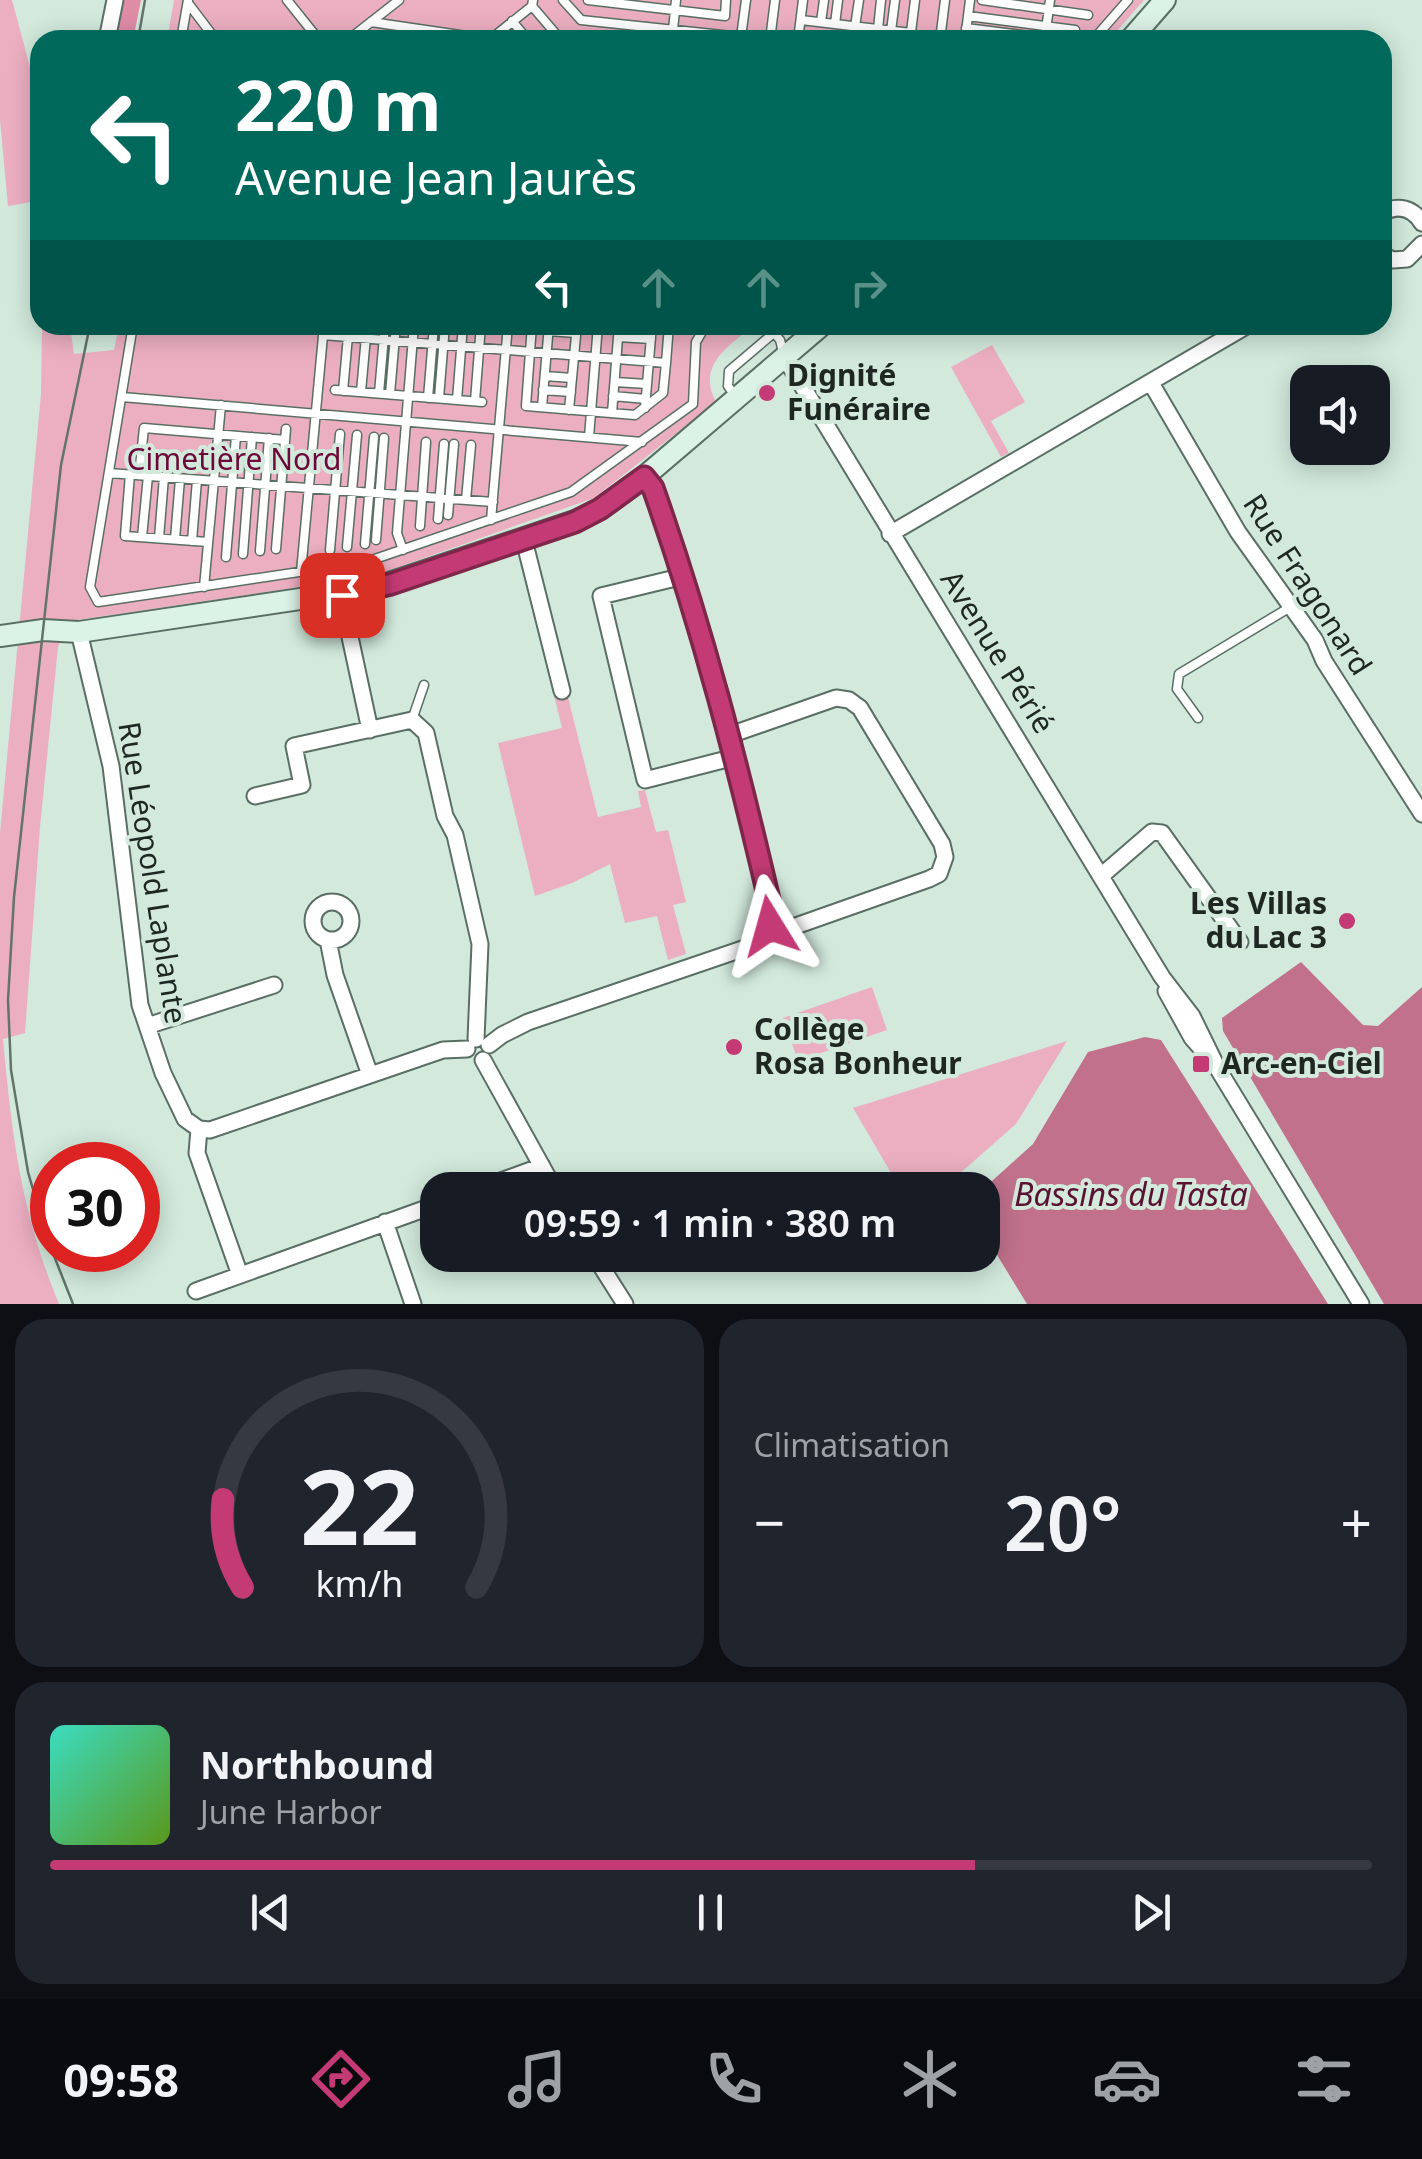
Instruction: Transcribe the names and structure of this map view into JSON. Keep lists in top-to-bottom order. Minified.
{"streets":{"street":["Rue Fragonard","Avenue Périé","Rue Léopold Laplante"]},"water":["Bassins du Tasta"],"parks":["Cimetière Nord"],"places":{"other":["Dignité Funéraire","Les Villas du Lac 3","Collège Rosa Bonheur"],"transit":["Arc-en-Ciel"]},"page":{"turn":["220 m","Avenue Jean Jaurès"],"limit":"30","trip":"09:59 · 1 min · 380 m","tile":"Climatisation","heat":["−","20°","+"],"song":["Northbound","June Harbor"],"tabs":"09:58","gauge":["22","km/h"]}}
